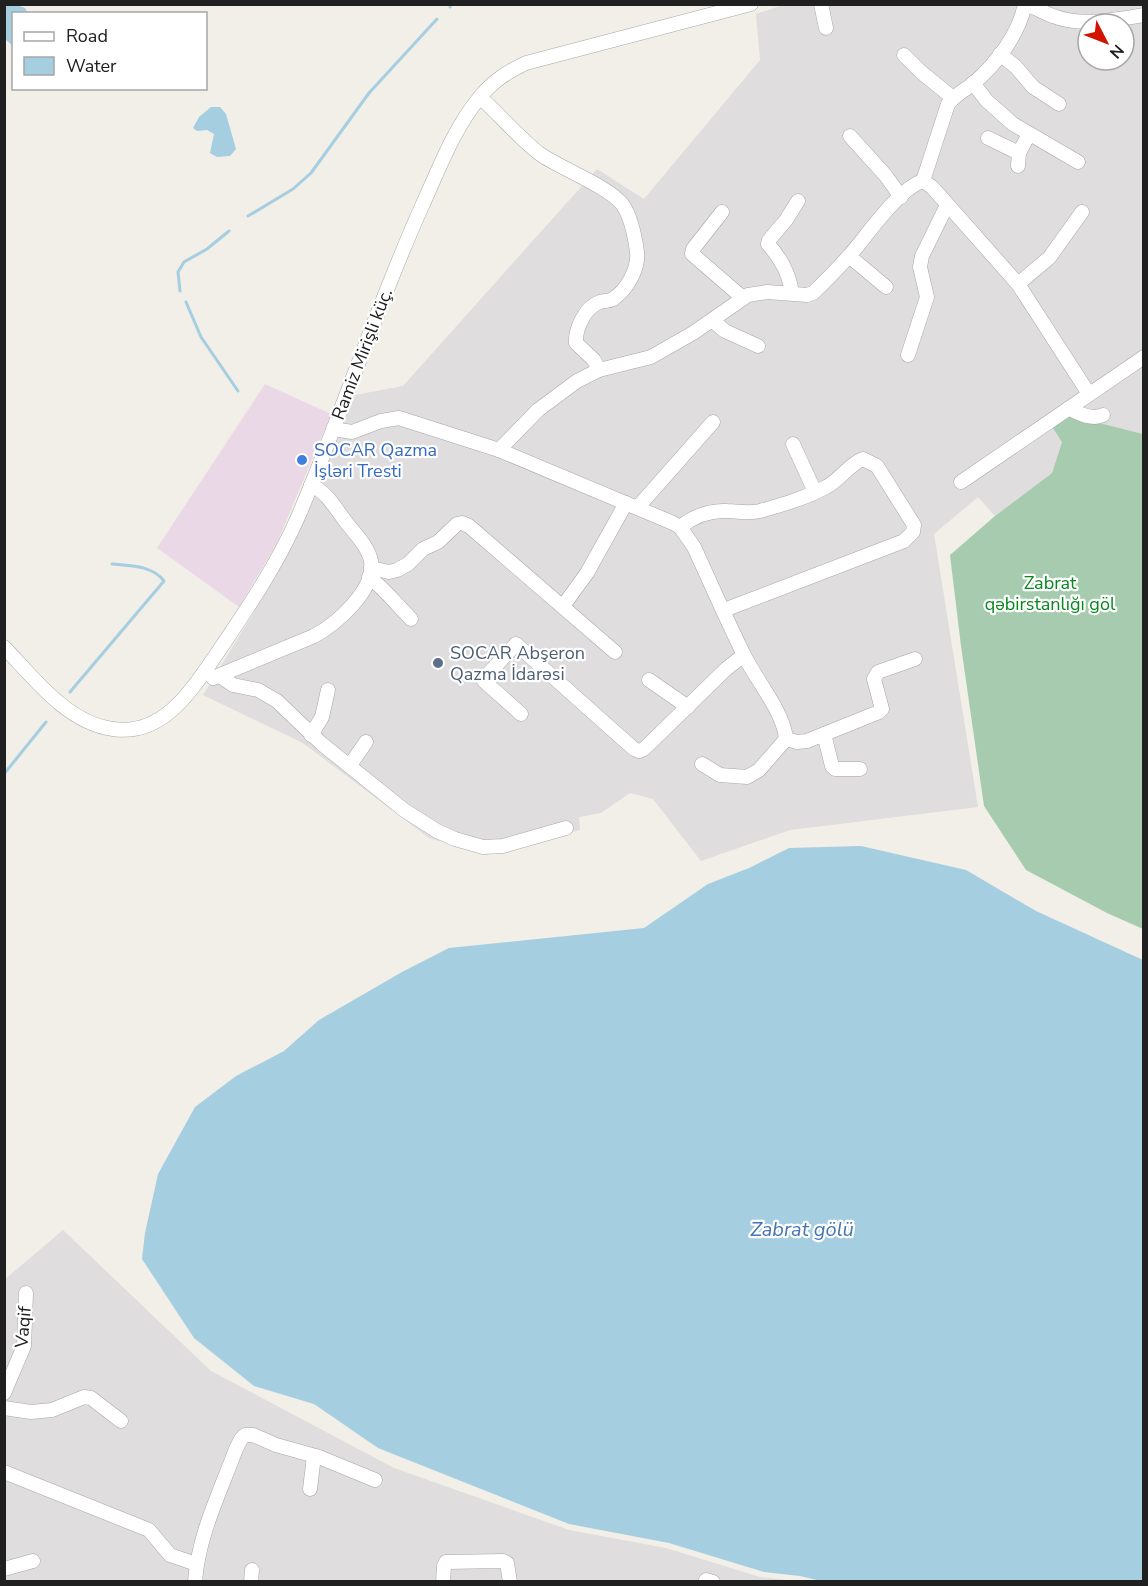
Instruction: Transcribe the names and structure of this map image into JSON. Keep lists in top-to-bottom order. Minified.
{"streets":{"street":["Ramiz Mirişli küç.","Vaqif"]},"water":["Zabrat gölü"],"parks":["Zabrat qəbirstanlığı göl"],"places":["SOCAR Qazma İşləri Tresti","SOCAR Abşeron Qazma İdarəsi"],"legend":["Road","Water"],"north":"bottom right"}
